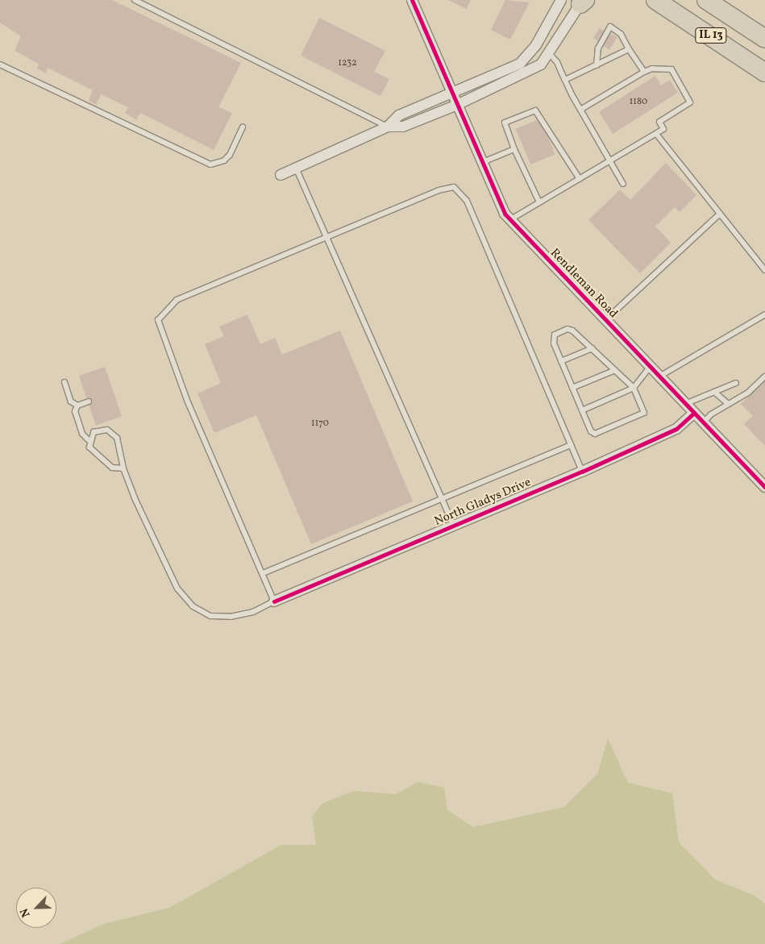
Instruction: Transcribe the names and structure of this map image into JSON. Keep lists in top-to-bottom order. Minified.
{"streets":{"highway":["IL 13"],"street":["Rendleman Road","North Gladys Drive"]},"crossings":[["Rendleman Road","North Gladys Drive"]],"house_numbers":["1232","1180","1170"],"north":"bottom left"}
